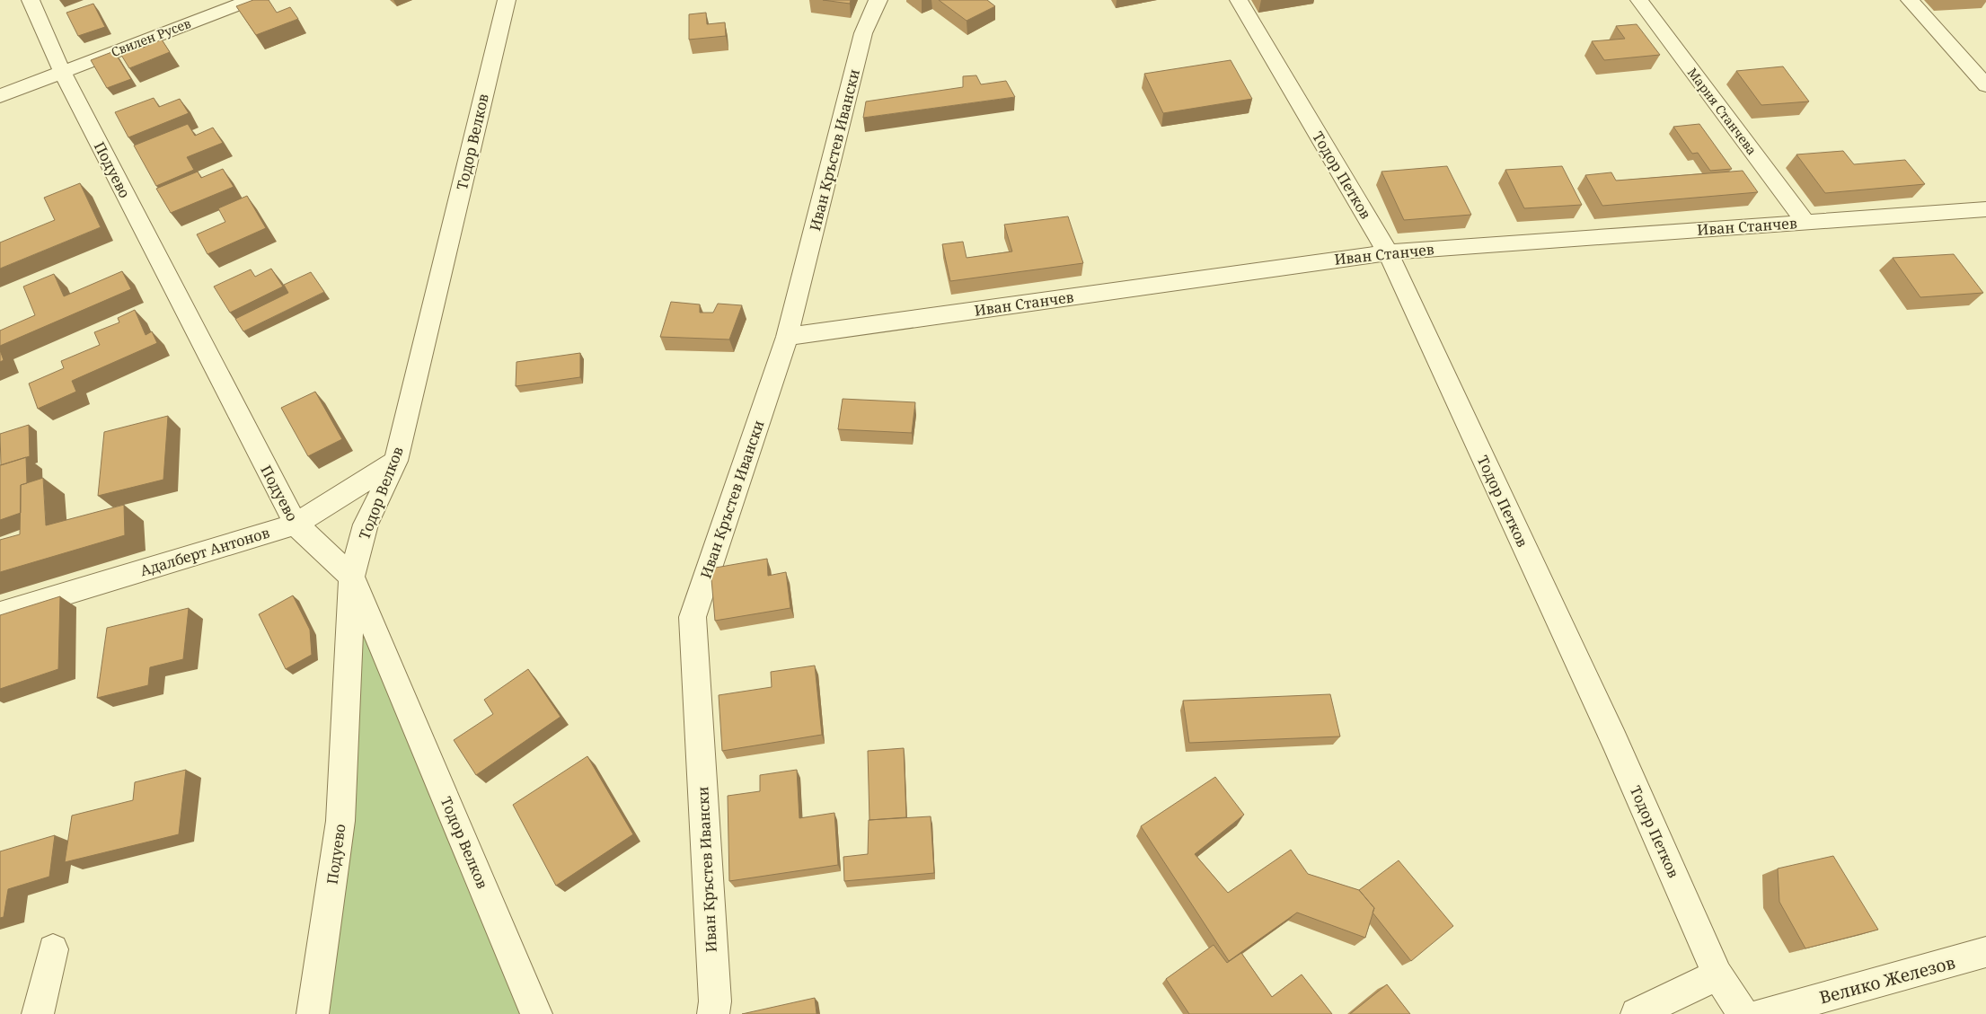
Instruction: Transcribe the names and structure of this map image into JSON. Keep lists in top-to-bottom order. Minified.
{"streets":{"street":["Свилен Русев","Мария Станчева","Тодор Велков","Иван Кръстев Ивански","Подуево","Тодор Петков","Иван Станчев","Адалберт Антонов","Велико Железов"]},"crossings":[["Свилен Русев","Подуево"],["Мария Станчева","Иван Станчев"],["Тодор Велков","Подуево"],["Тодор Велков","Адалберт Антонов"],["Иван Кръстев Ивански","Иван Станчев"],["Подуево","Адалберт Антонов"],["Тодор Петков","Иван Станчев"]]}
